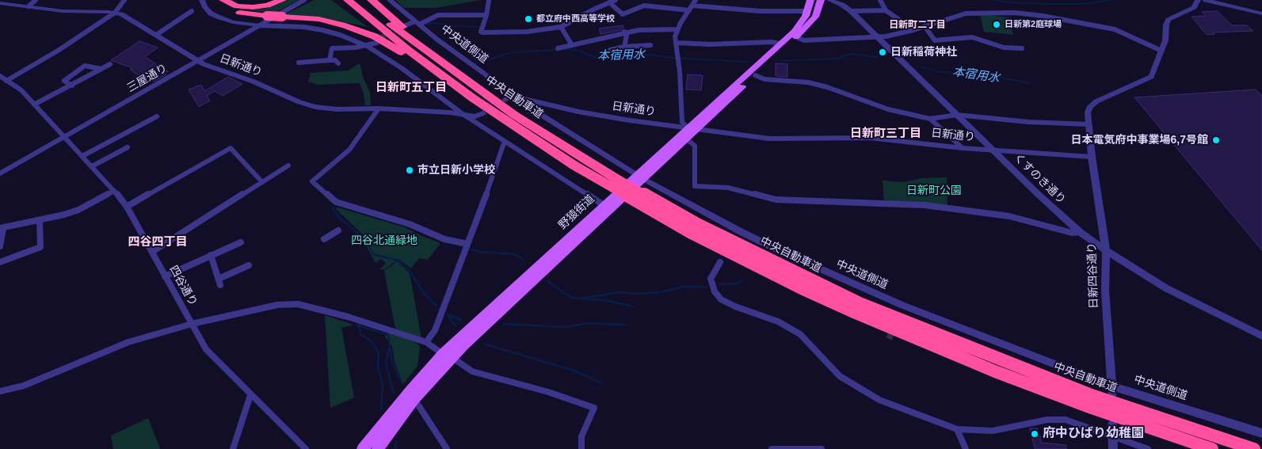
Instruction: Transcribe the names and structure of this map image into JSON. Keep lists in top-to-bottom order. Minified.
{"streets":{"highway":["中央自動車道"],"main road":["野猿街道"],"street":["中央道側道","日新通り","三屋通り","くすのき通り","日新四谷通り","四谷通り"]},"crossings":[["中央道側道","日新通り"],["中央道側道","野猿街道"],["中央道側道","日新四谷通り"],["日新通り","三屋通り"],["日新通り","くすのき通り"],["日新通り","野猿街道"],["日新通り","日新四谷通り"],["三屋通り","四谷通り"],["くすのき通り","日新四谷通り"]],"districts":["日新町二丁目","日新町五丁目","日新町三丁目","四谷四丁目"],"water":["本宿用水"],"parks":["日新町公園","四谷北通緑地"],"places":["都立府中西高等学校","日新第2庭球場","日新稲荷神社","日本電気府中事業場6,7号館","市立日新小学校","府中ひばり幼稚園"]}
